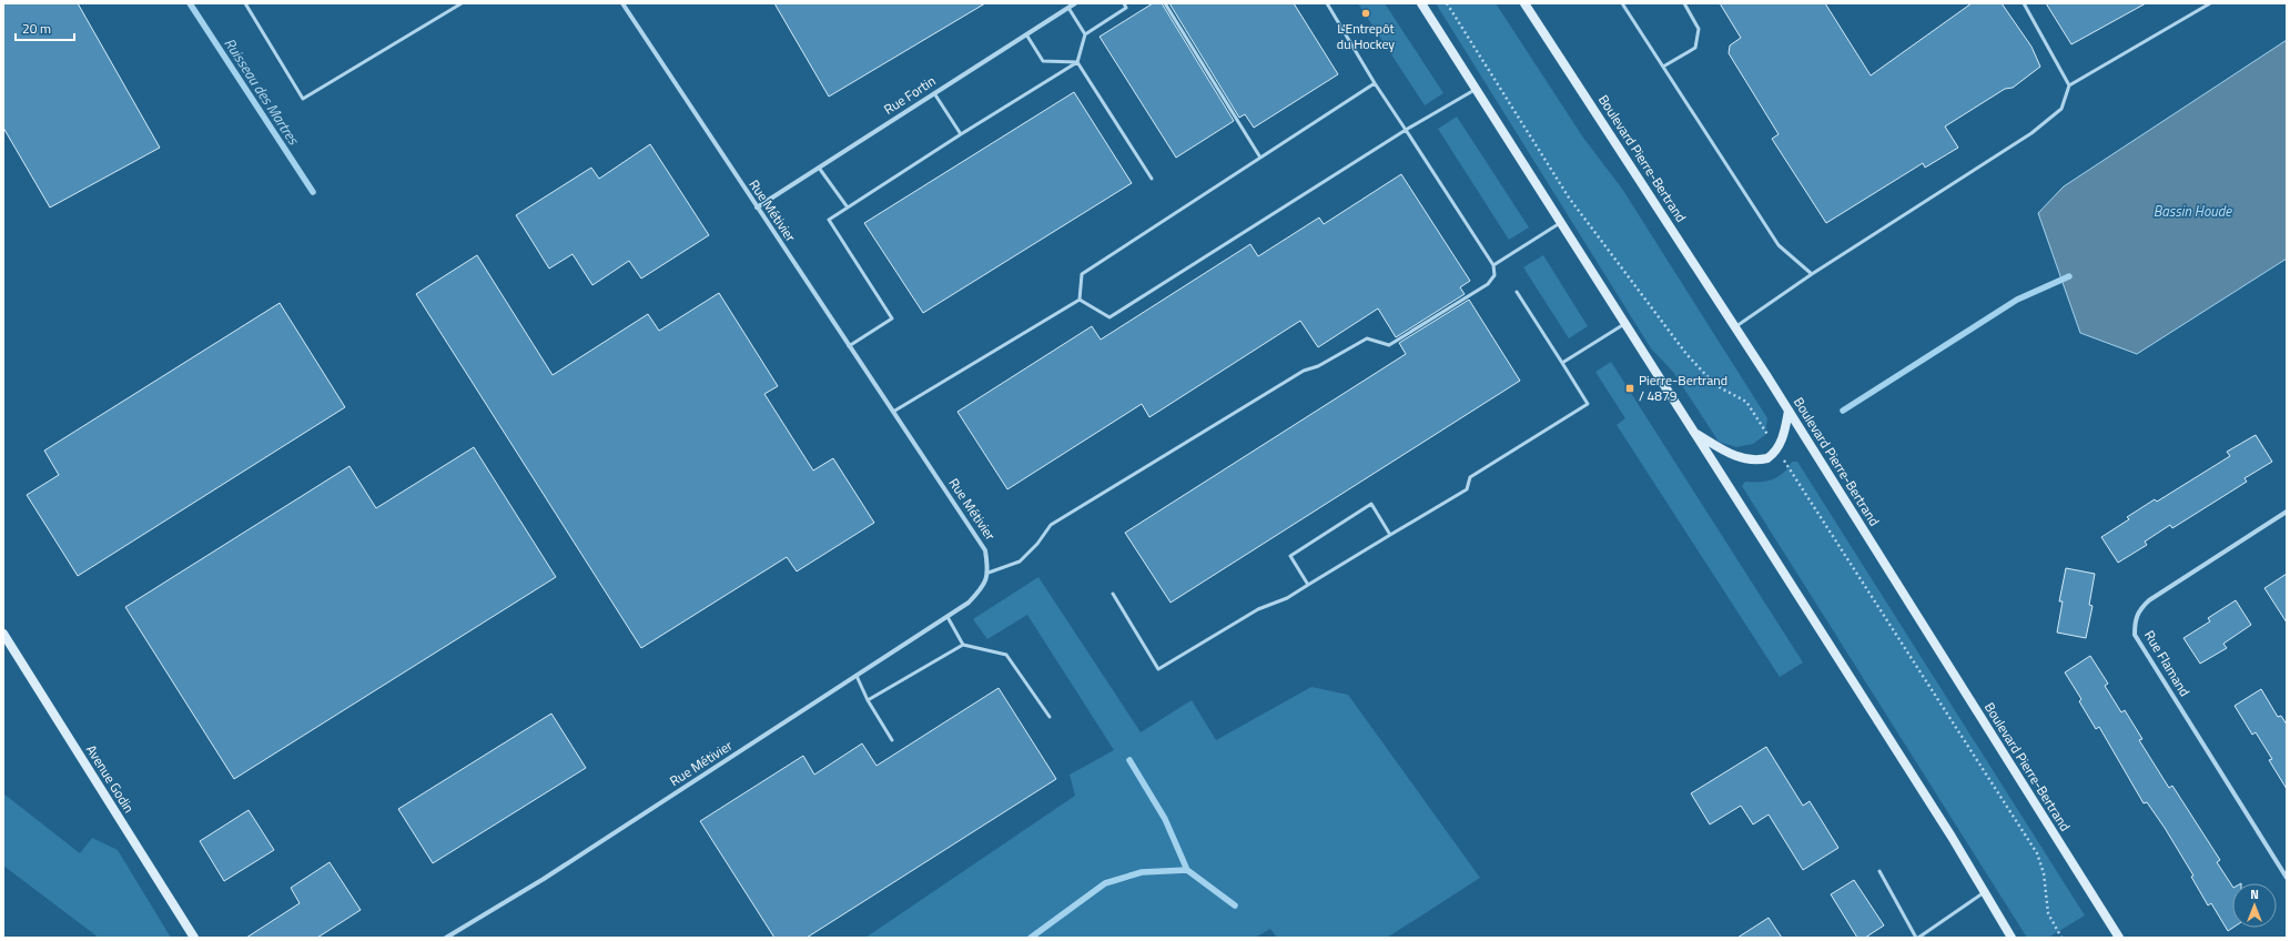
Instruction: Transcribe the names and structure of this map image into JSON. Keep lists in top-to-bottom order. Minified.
{"streets":{"main road":["Boulevard Pierre-Bertrand","Avenue Godin"],"street":["Rue Fortin","Rue Métivier","Rue Flamand"]},"crossings":[["Rue Fortin","Rue Métivier"]],"water":["Ruisseau des Martres","Bassin Houde"],"places":{"other":["L'Entrepôt du Hockey"],"transit":["Pierre-Bertrand / 4879"]},"scale_bar":"20 m","north":"top"}
